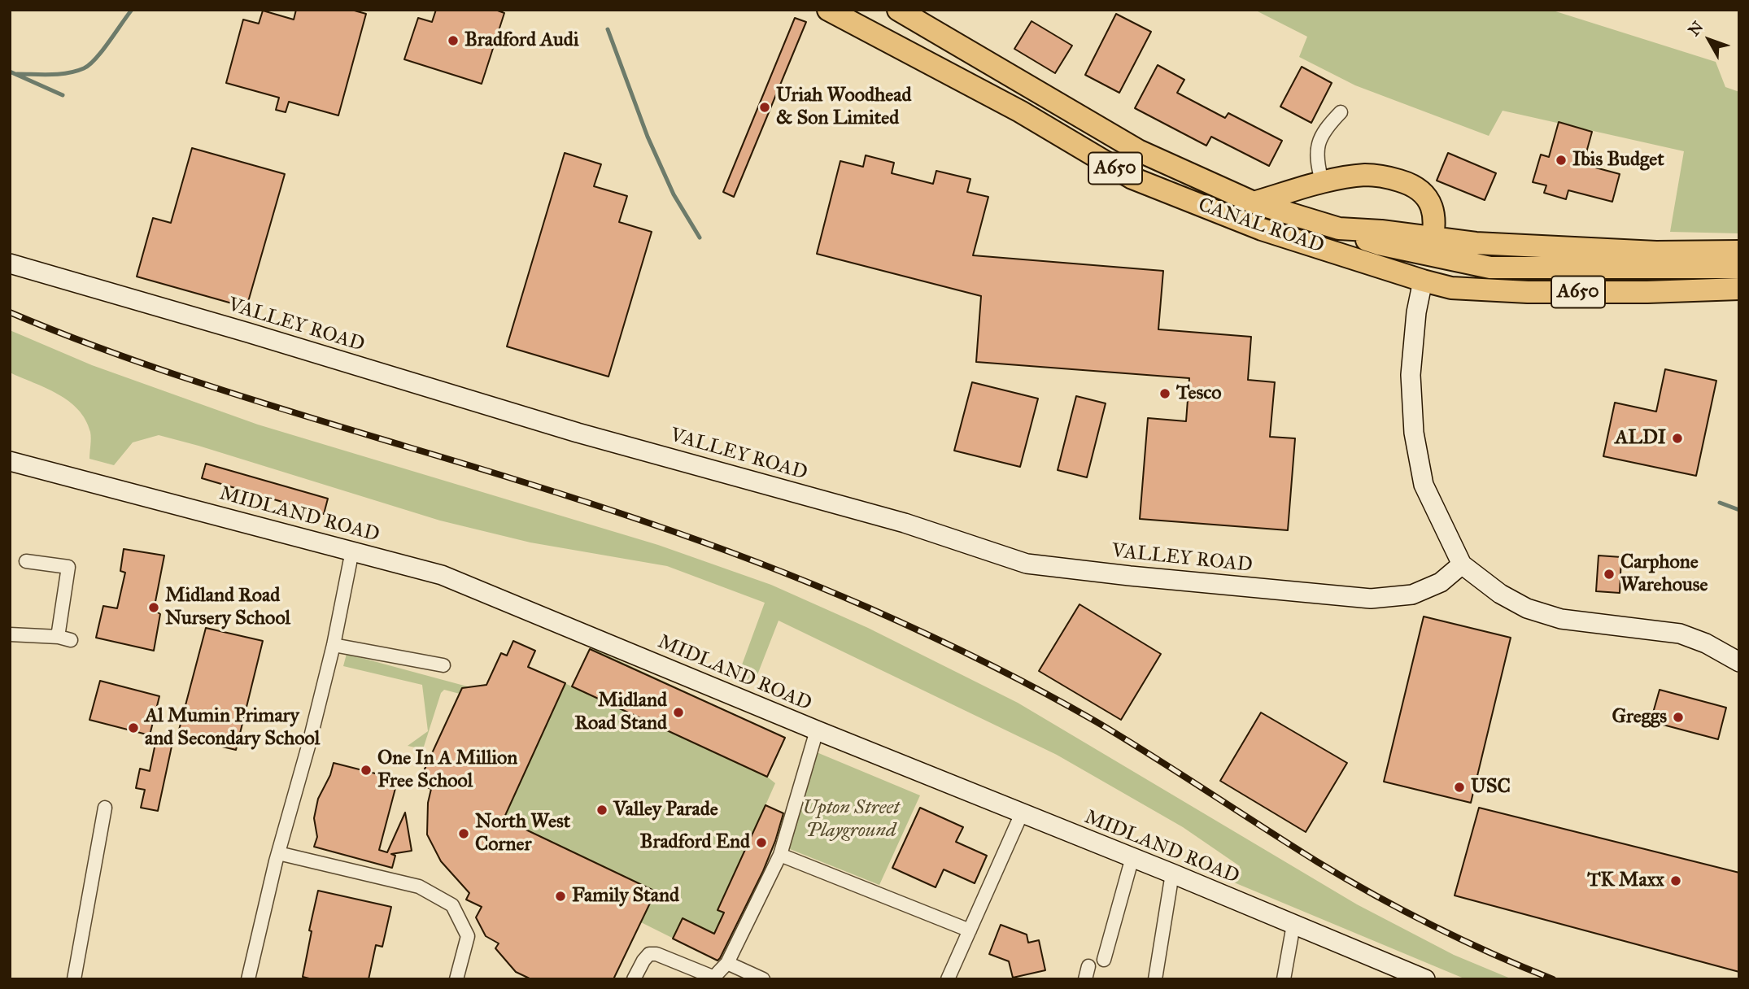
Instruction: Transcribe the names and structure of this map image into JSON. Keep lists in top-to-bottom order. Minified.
{"streets":{"main road":["A650","CANAL ROAD"],"street":["VALLEY ROAD","MIDLAND ROAD"]},"crossings":[["A650","CANAL ROAD"]],"parks":["Upton Street Playground"],"places":["Bradford Audi","Uriah Woodhead & Son Limited","Ibis Budget","Tesco","ALDI","Carphone Warehouse","Midland Road Nursery School","Midland Road Stand","Greggs","Al Mumin Primary and Secondary School","One In A Million Free School","USC","Valley Parade","North West Corner","Bradford End","TK Maxx","Family Stand"],"north":"top left"}
